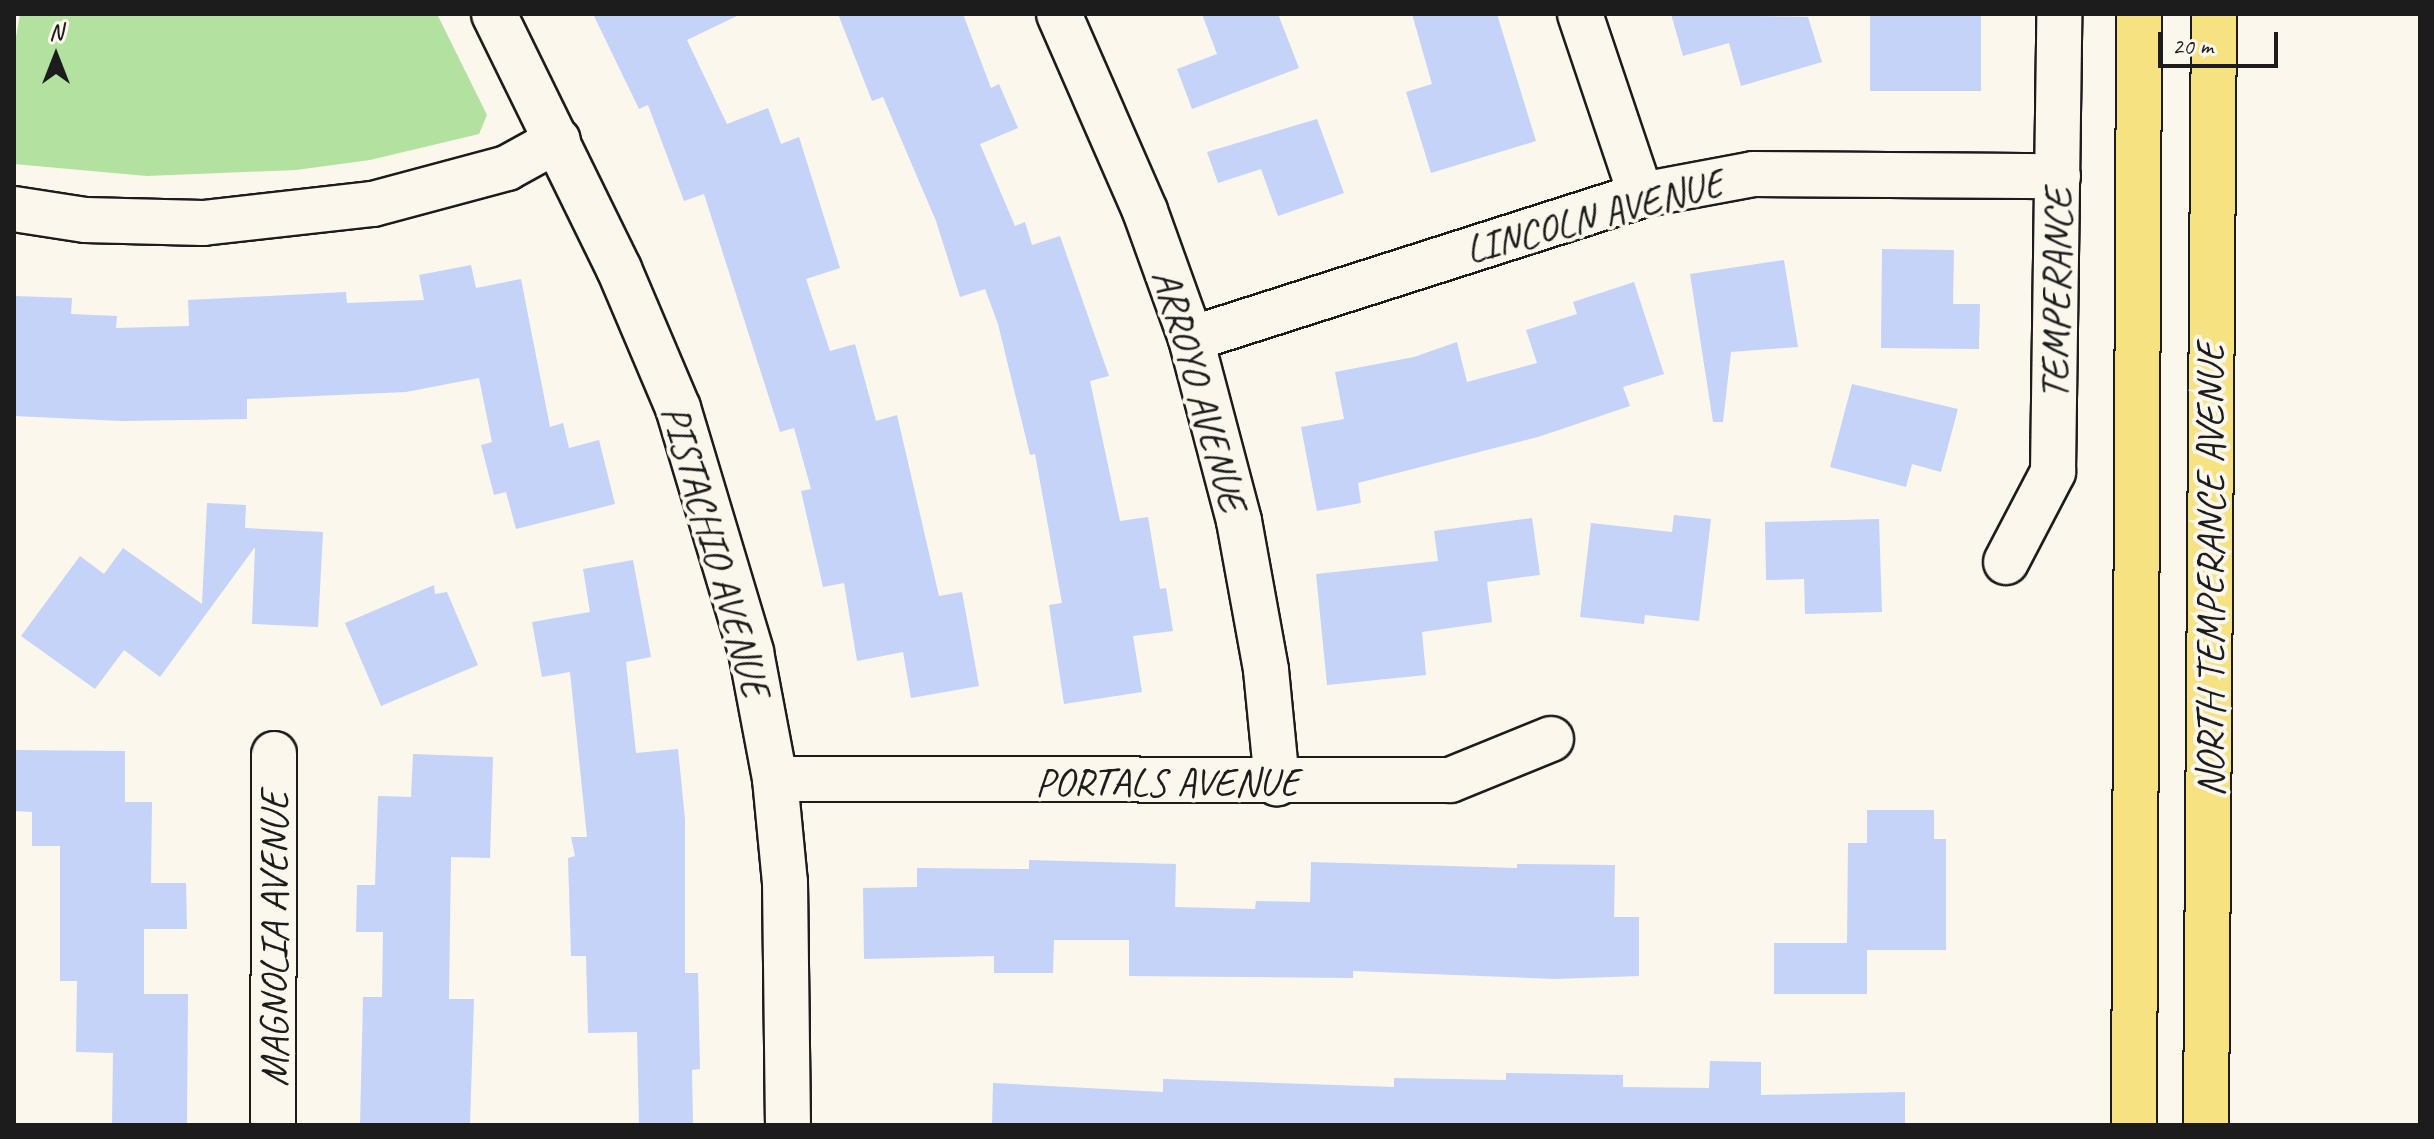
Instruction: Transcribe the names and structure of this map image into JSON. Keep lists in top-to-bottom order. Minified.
{"streets":{"main road":["NORTH TEMPERANCE AVENUE"],"street":["LINCOLN AVENUE","TEMPERANCE","ARROYO AVENUE","PISTACHIO AVENUE","PORTALS AVENUE","MAGNOLIA AVENUE"]},"crossings":[["LINCOLN AVENUE","TEMPERANCE"],["LINCOLN AVENUE","ARROYO AVENUE"],["ARROYO AVENUE","PORTALS AVENUE"],["PISTACHIO AVENUE","PORTALS AVENUE"]],"scale_bar":"20 m","north":"top"}
